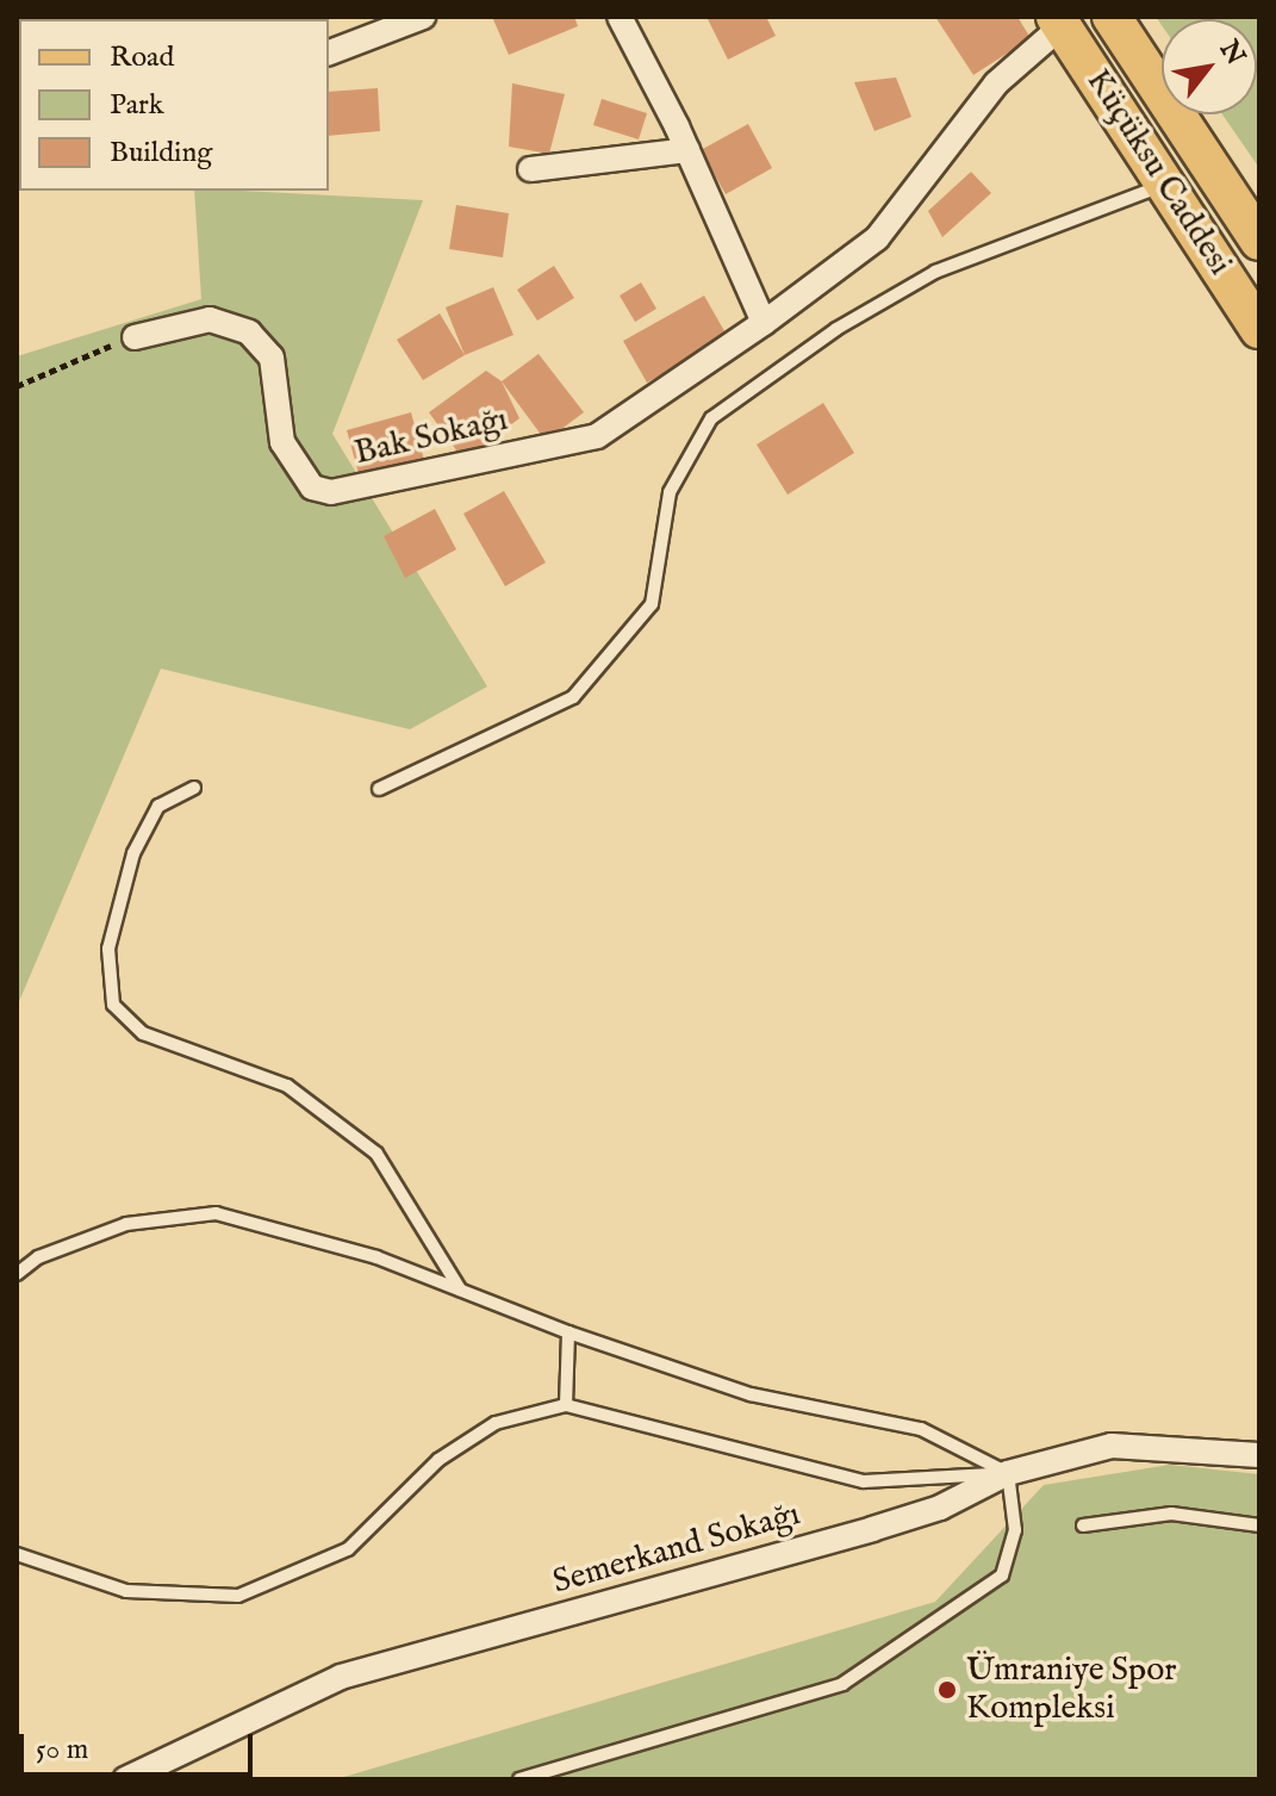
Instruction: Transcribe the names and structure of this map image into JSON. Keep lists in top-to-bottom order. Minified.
{"streets":{"main road":["Küçüksu Caddesi"],"street":["Bak Sokağı","Semerkand Sokağı"]},"crossings":[["Küçüksu Caddesi","Bak Sokağı"]],"places":["Ümraniye Spor Kompleksi"],"legend":["Road","Park","Building"],"scale_bar":"50 m","north":"top right"}
